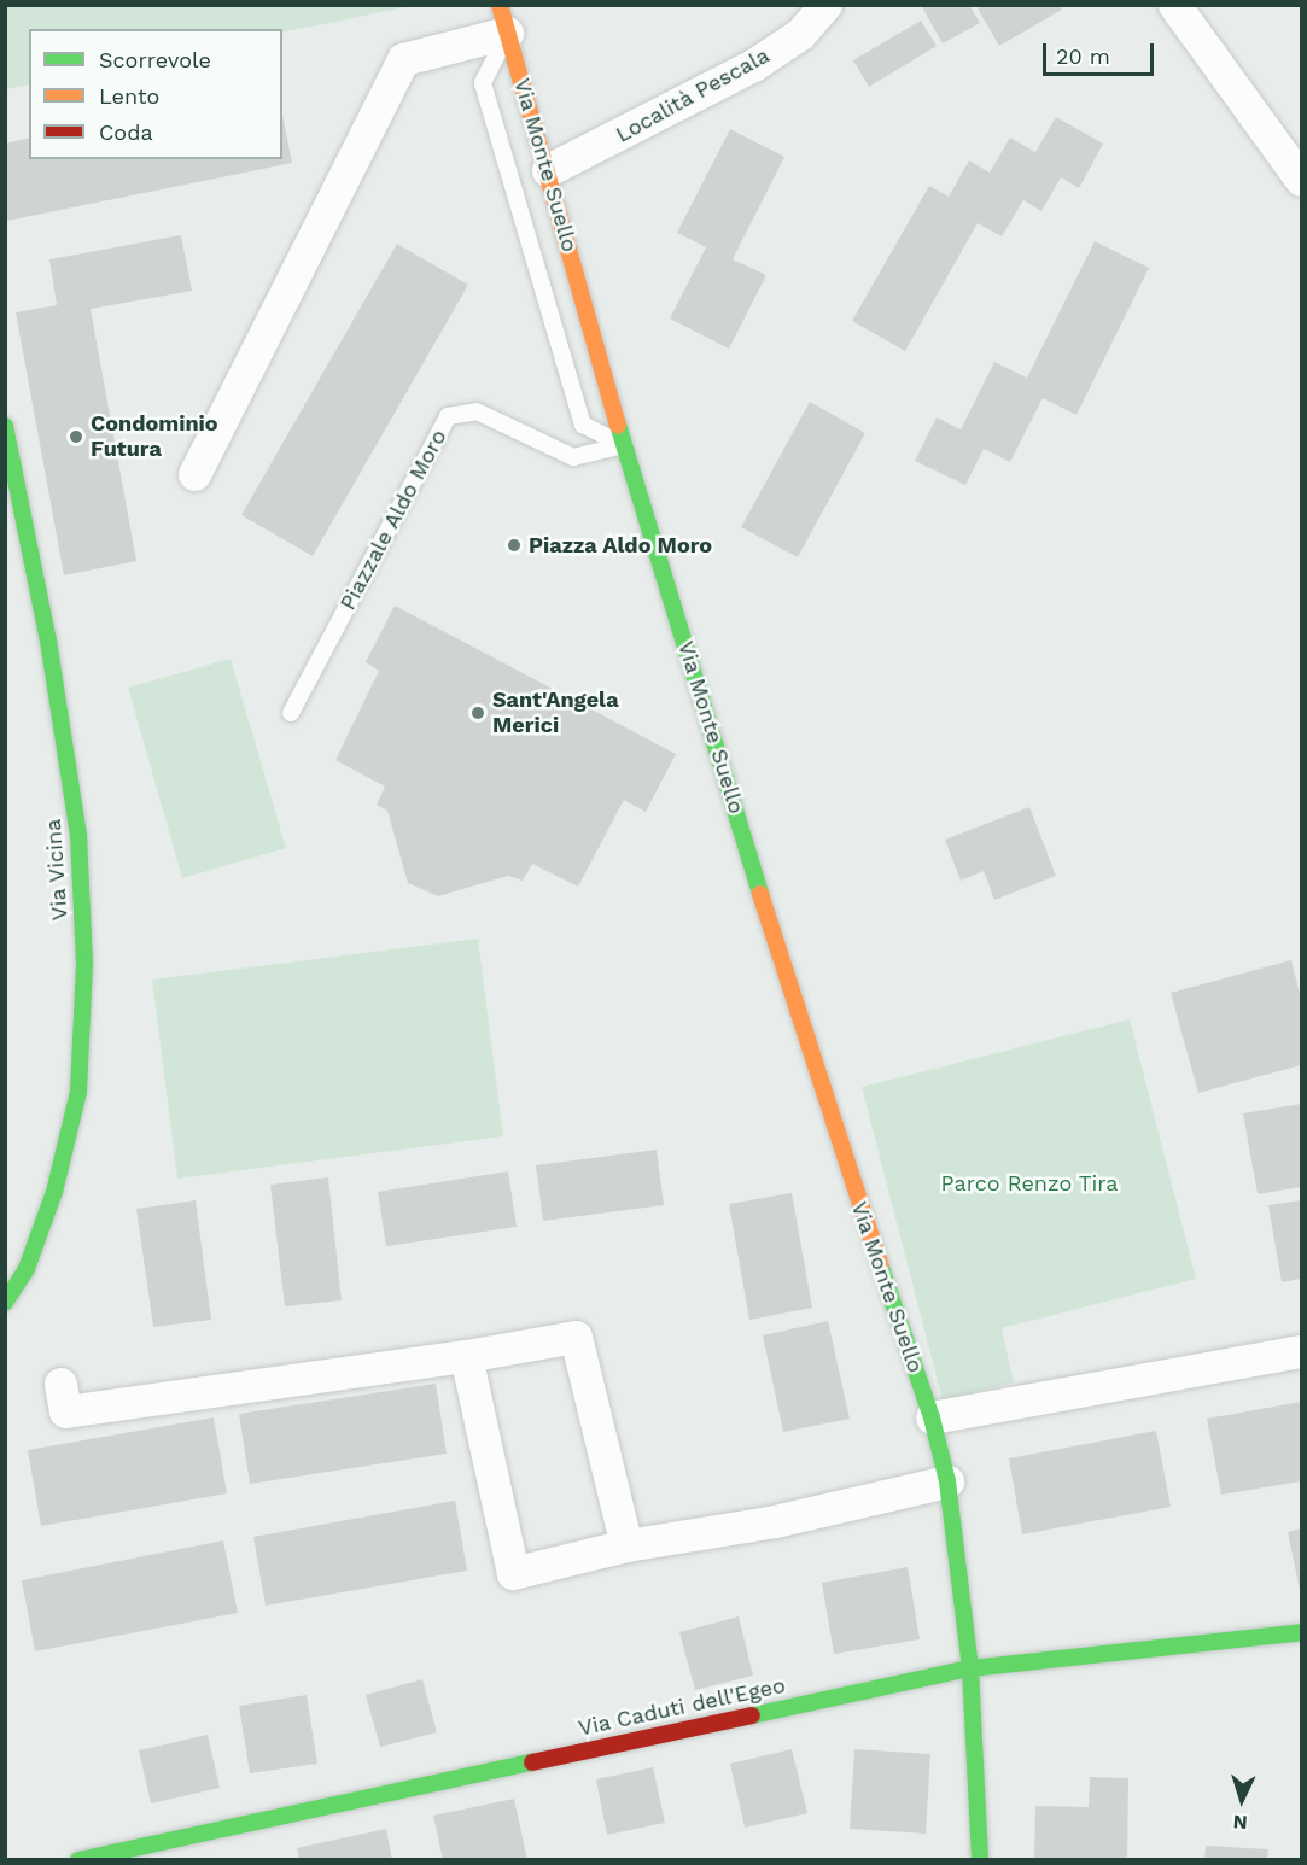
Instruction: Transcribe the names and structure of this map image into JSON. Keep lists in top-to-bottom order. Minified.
{"streets":{"street":["Località Pescala","Via Monte Suello","Via Vicina","Via Caduti dell'Egeo"],"lane":["Piazzale Aldo Moro"]},"crossings":[["Località Pescala","Via Monte Suello"],["Via Monte Suello","Piazzale Aldo Moro"],["Via Monte Suello","Via Caduti dell'Egeo"]],"parks":["Parco Renzo Tira"],"places":["Condominio Futura","Piazza Aldo Moro","Sant'Angela Merici"],"legend":["Scorrevole","Lento","Coda"],"scale_bar":"20 m","north":"bottom"}
